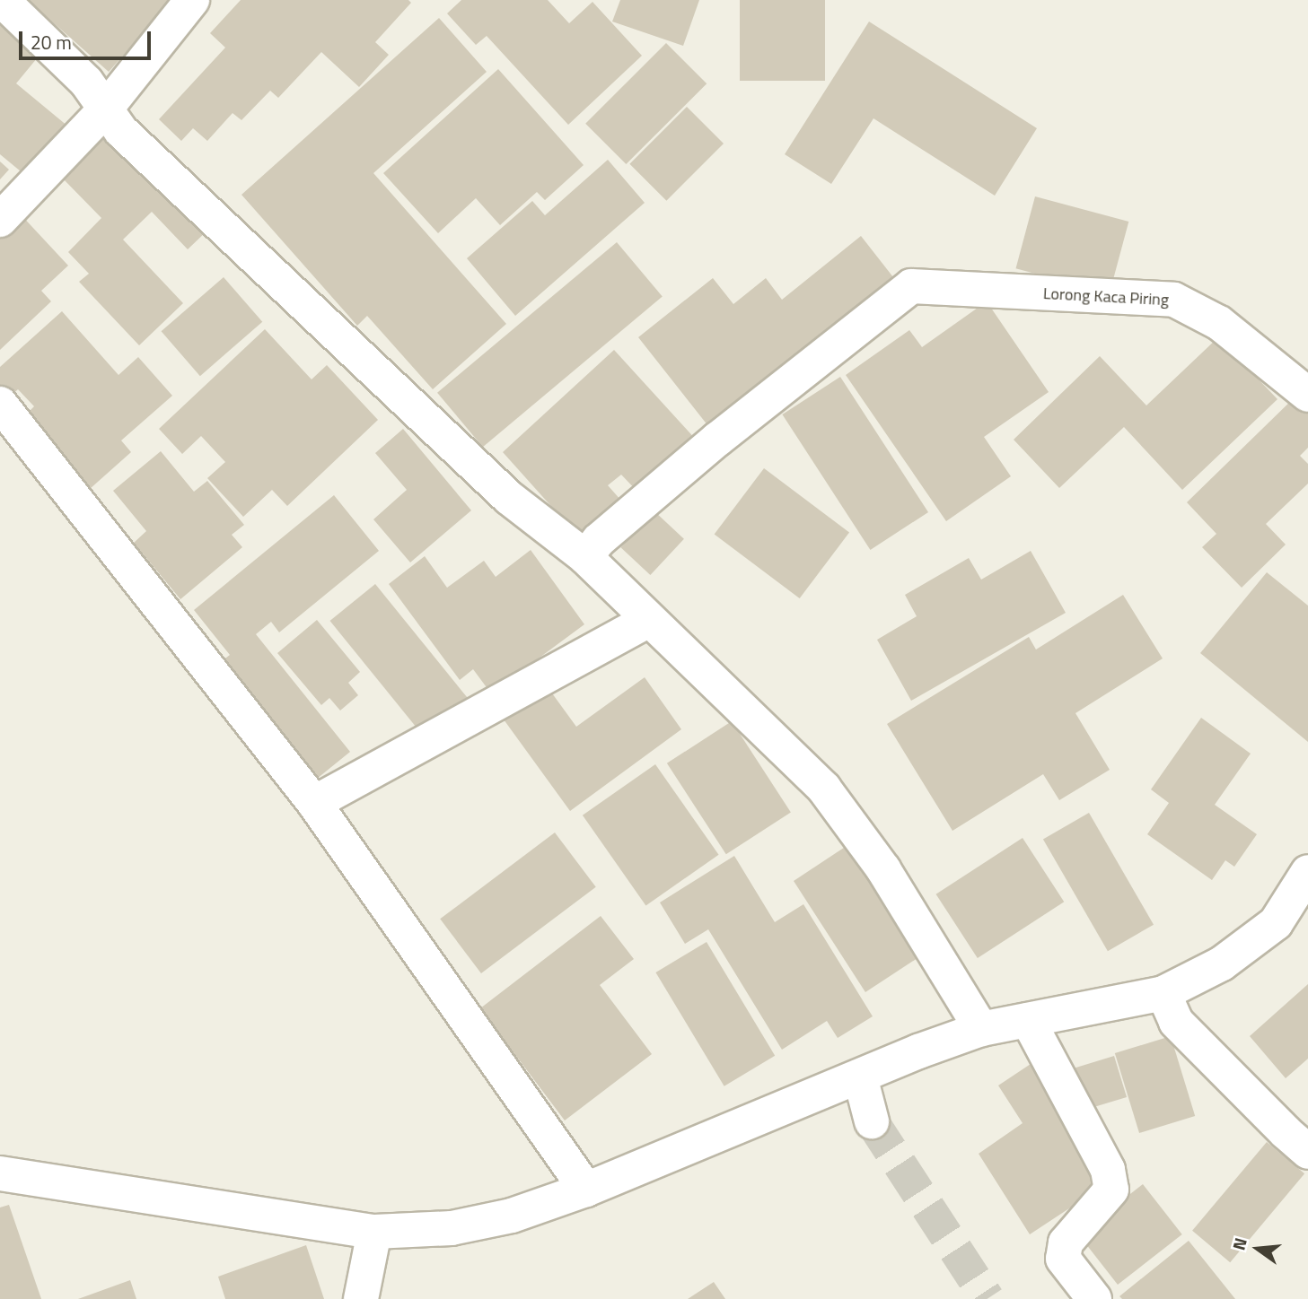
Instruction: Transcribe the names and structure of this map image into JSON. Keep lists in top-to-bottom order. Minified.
{"streets":{"street":["Lorong Kaca Piring"]},"scale_bar":"20 m","north":"left"}
